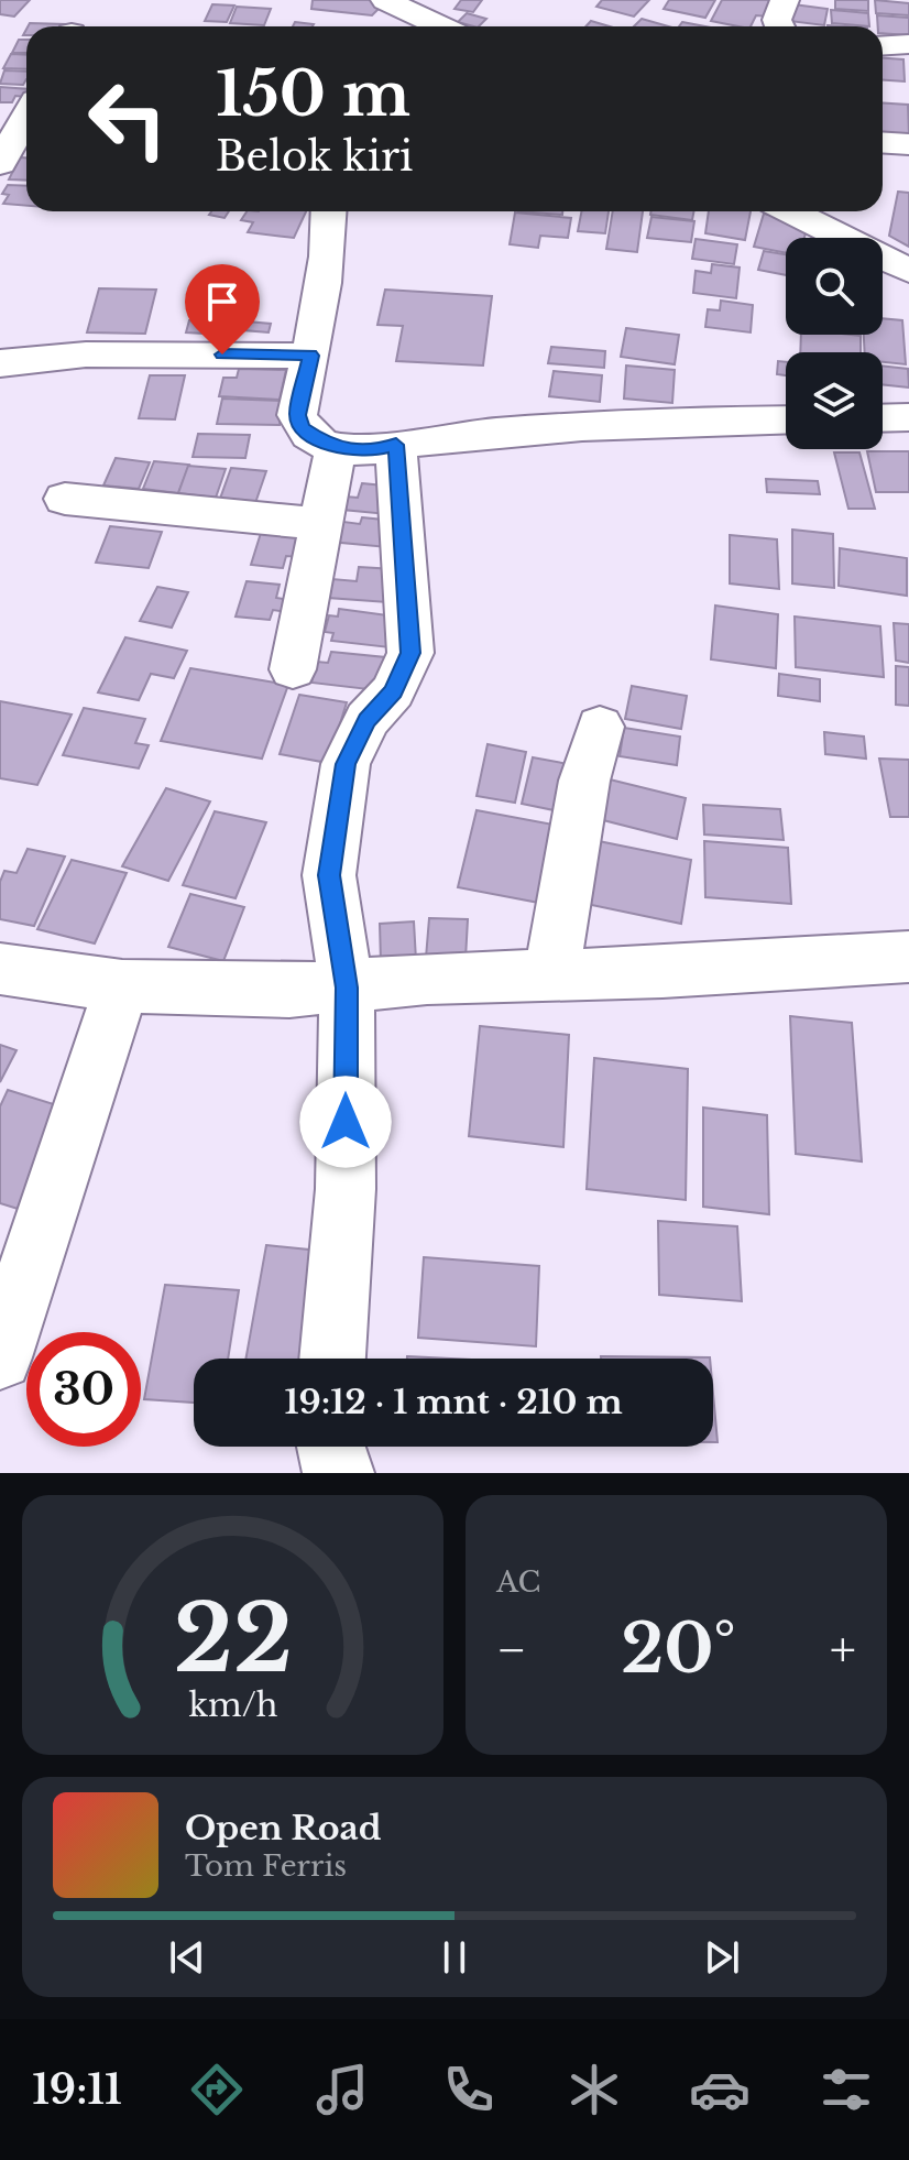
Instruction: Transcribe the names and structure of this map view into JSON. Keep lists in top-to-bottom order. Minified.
{"page":{"turn":["150 m","Belok kiri"],"limit":"30","trip":"19:12 · 1 mnt · 210 m","tile":"AC","heat":["−","20°","+"],"song":["Open Road","Tom Ferris"],"tabs":"19:11","gauge":["22","km/h"]}}
